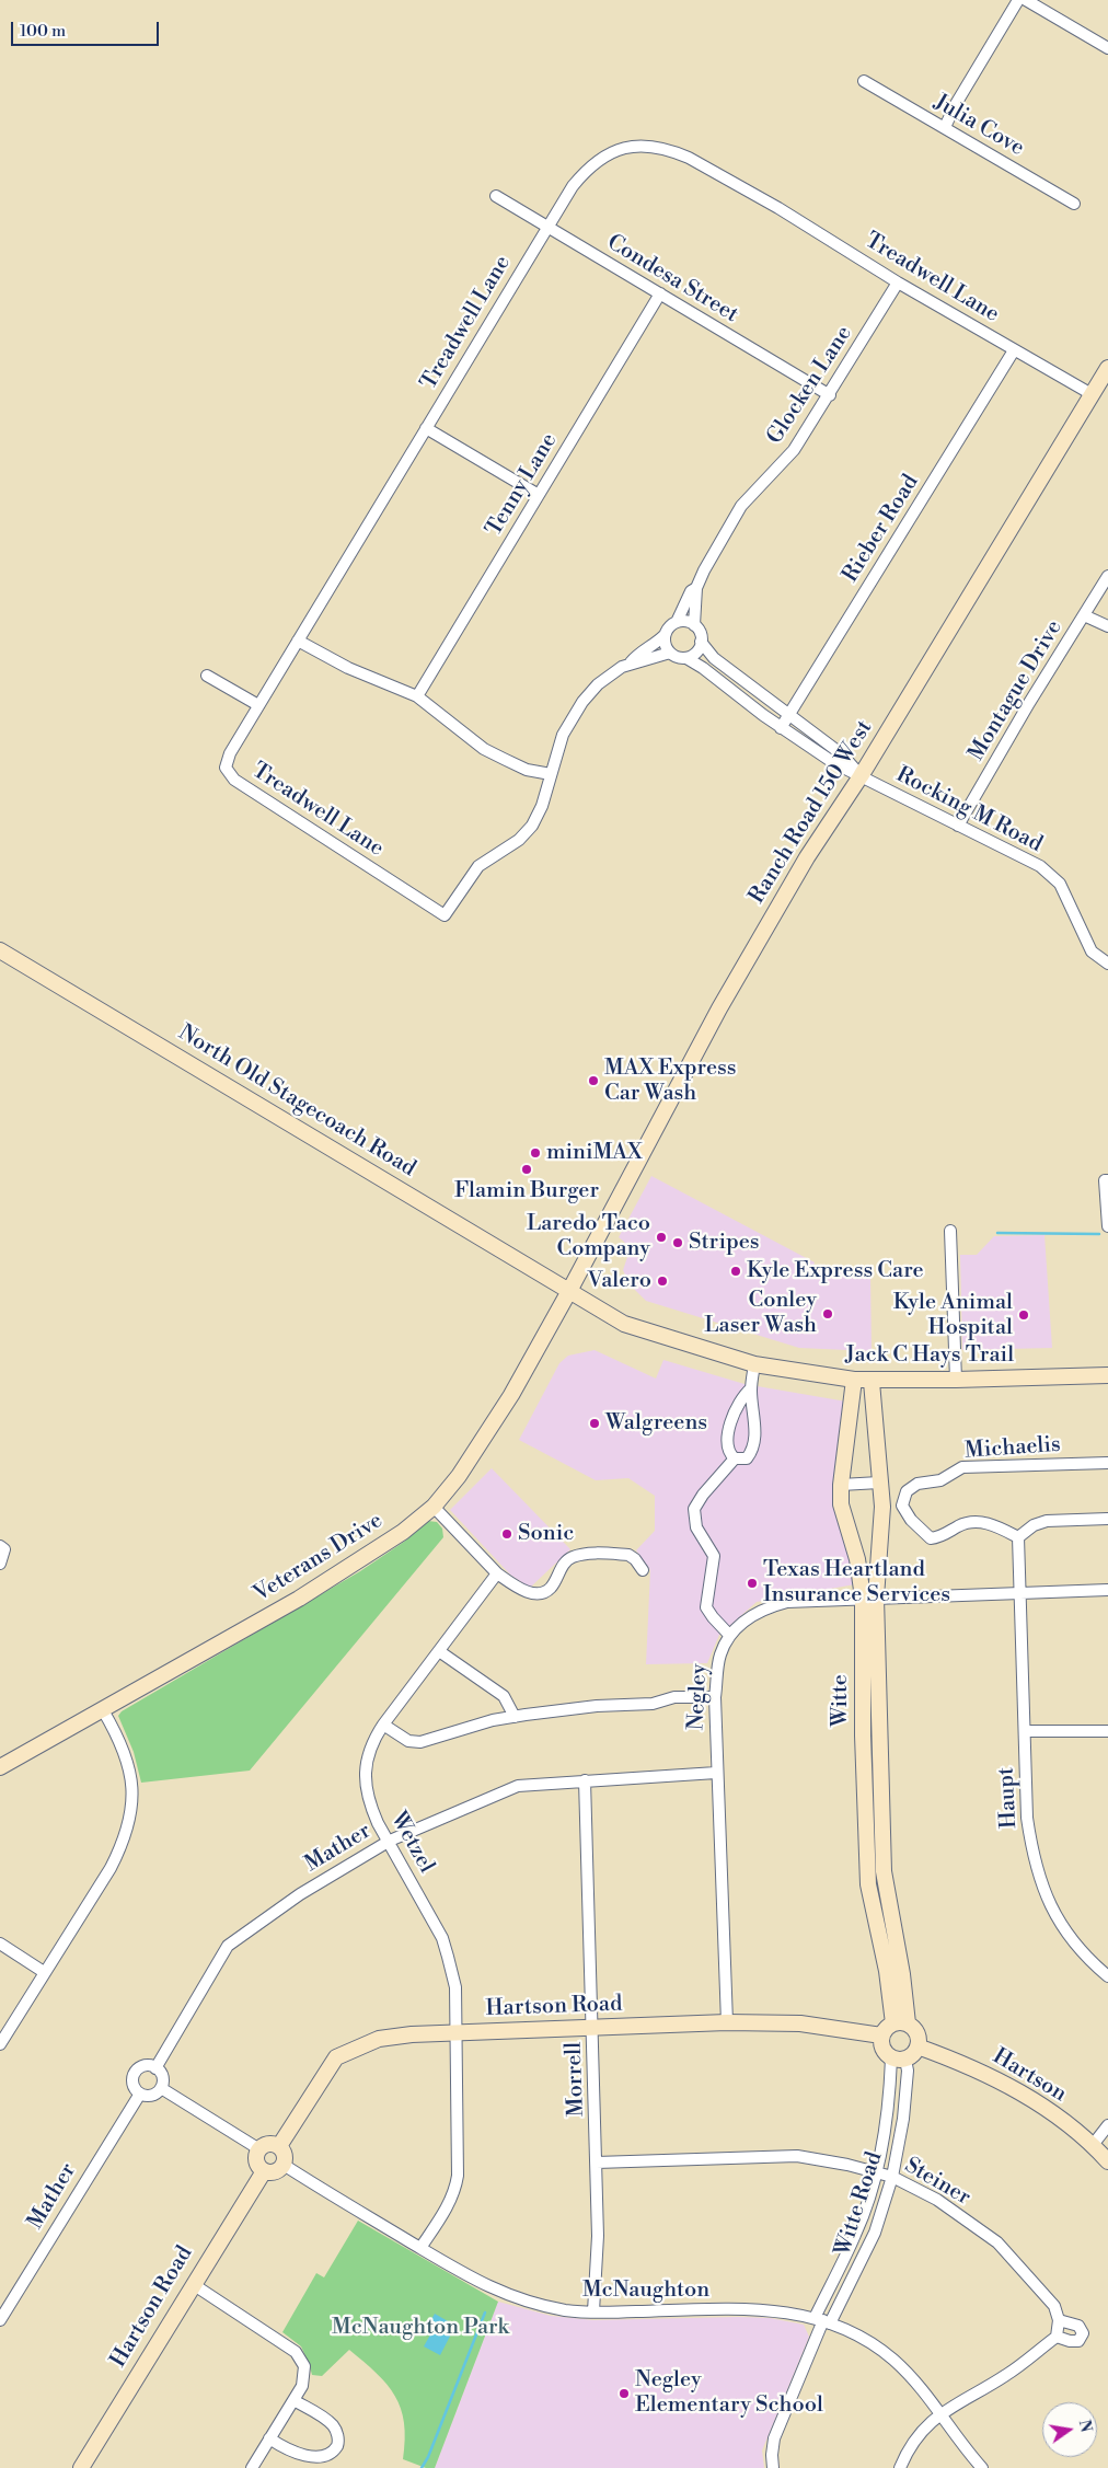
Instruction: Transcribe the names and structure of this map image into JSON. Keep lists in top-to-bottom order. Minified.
{"streets":{"street":["Julia Cove","Treadwell Lane","Condesa Street","Glocken Lane","Tenny Lane","Rieber Road","Montague Drive","Rocking M Road","Ranch Road 150 West","North Old Stagecoach Road","Jack C Hays Trail","Michaelis","Veterans Drive","Negley","Witte","Haupt","Wetzel","Mather","Hartson Road","Hartson","Morrell","Steiner","Witte Road","McNaughton"]},"crossings":[["Treadwell Lane","Condesa Street"],["Treadwell Lane","Glocken Lane"],["Treadwell Lane","Rieber Road"],["Treadwell Lane","Ranch Road 150 West"],["Condesa Street","Glocken Lane"],["Condesa Street","Tenny Lane"],["Glocken Lane","Rocking M Road"],["Rieber Road","Rocking M Road"],["Montague Drive","Rocking M Road"],["Rocking M Road","Ranch Road 150 West"],["Ranch Road 150 West","North Old Stagecoach Road"],["Ranch Road 150 West","Jack C Hays Trail"],["Ranch Road 150 West","Veterans Drive"],["North Old Stagecoach Road","Jack C Hays Trail"],["North Old Stagecoach Road","Veterans Drive"],["Jack C Hays Trail","Veterans Drive"],["Jack C Hays Trail","Witte"],["Negley","Witte"],["Negley","Haupt"],["Negley","Mather"],["Negley","Hartson Road"],["Witte","Hartson Road"],["Witte","Hartson"],["Witte","Witte Road"],["Wetzel","Mather"],["Wetzel","Hartson Road"],["Wetzel","McNaughton"],["Mather","Morrell"],["Hartson Road","Hartson"],["Hartson Road","Morrell"],["Hartson Road","Witte Road"],["Hartson Road","McNaughton"],["Hartson","Witte Road"],["Morrell","Steiner"],["Morrell","McNaughton"],["Steiner","Witte Road"],["Witte Road","McNaughton"]],"parks":["McNaughton Park"],"places":["MAX Express Car Wash","miniMAX","Flamin Burger","Laredo Taco Company","Stripes","Kyle Express Care","Valero","Conley Laser Wash","Kyle Animal Hospital","Walgreens","Sonic","Texas Heartland Insurance Services","Negley Elementary School"],"scale_bar":"100 m","north":"right"}
